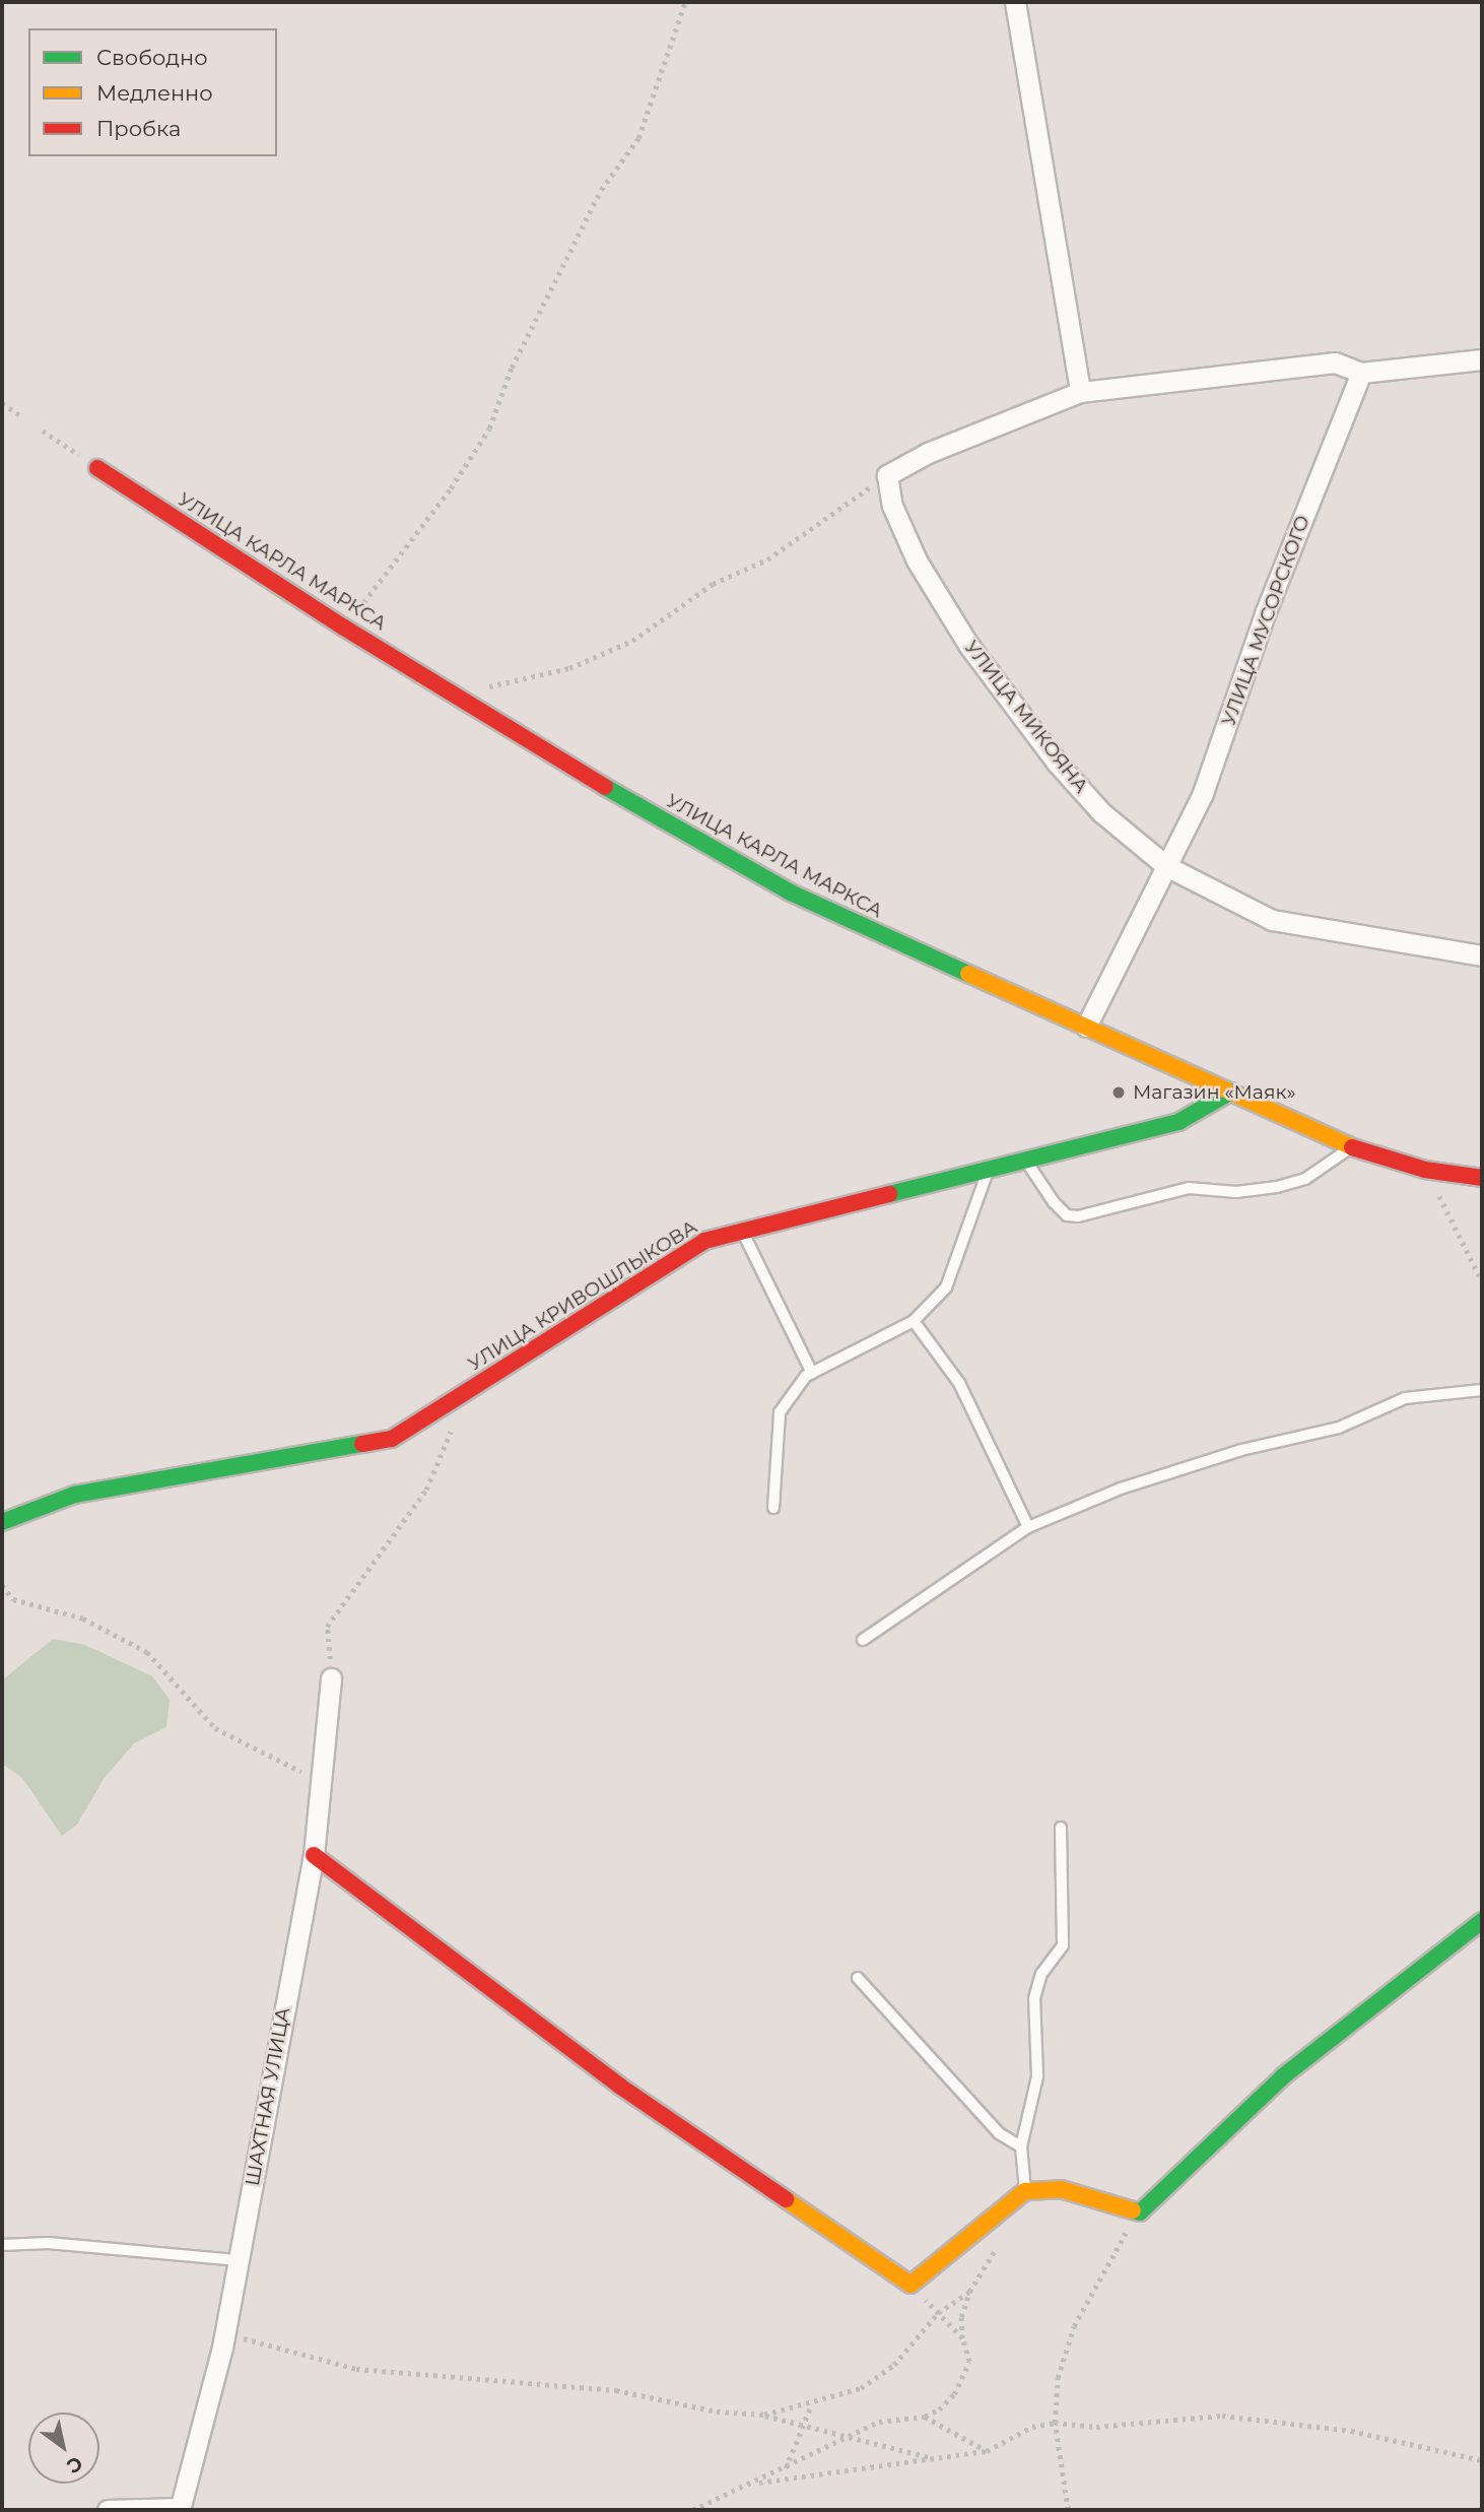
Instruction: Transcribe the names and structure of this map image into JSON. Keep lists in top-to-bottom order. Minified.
{"streets":{"street":["УЛИЦА КАРЛА МАРКСА","УЛИЦА МУСОРСКОГО","УЛИЦА МИКОЯНА","УЛИЦА КРИВОШЛЫКОВА","ШАХТНАЯ УЛИЦА"]},"crossings":[["УЛИЦА КАРЛА МАРКСА","УЛИЦА МУСОРСКОГО"],["УЛИЦА КАРЛА МАРКСА","УЛИЦА КРИВОШЛЫКОВА"],["УЛИЦА МУСОРСКОГО","УЛИЦА МИКОЯНА"]],"places":["Магазин «Маяк»"],"legend":["Свободно","Медленно","Пробка"],"north":"bottom right"}
